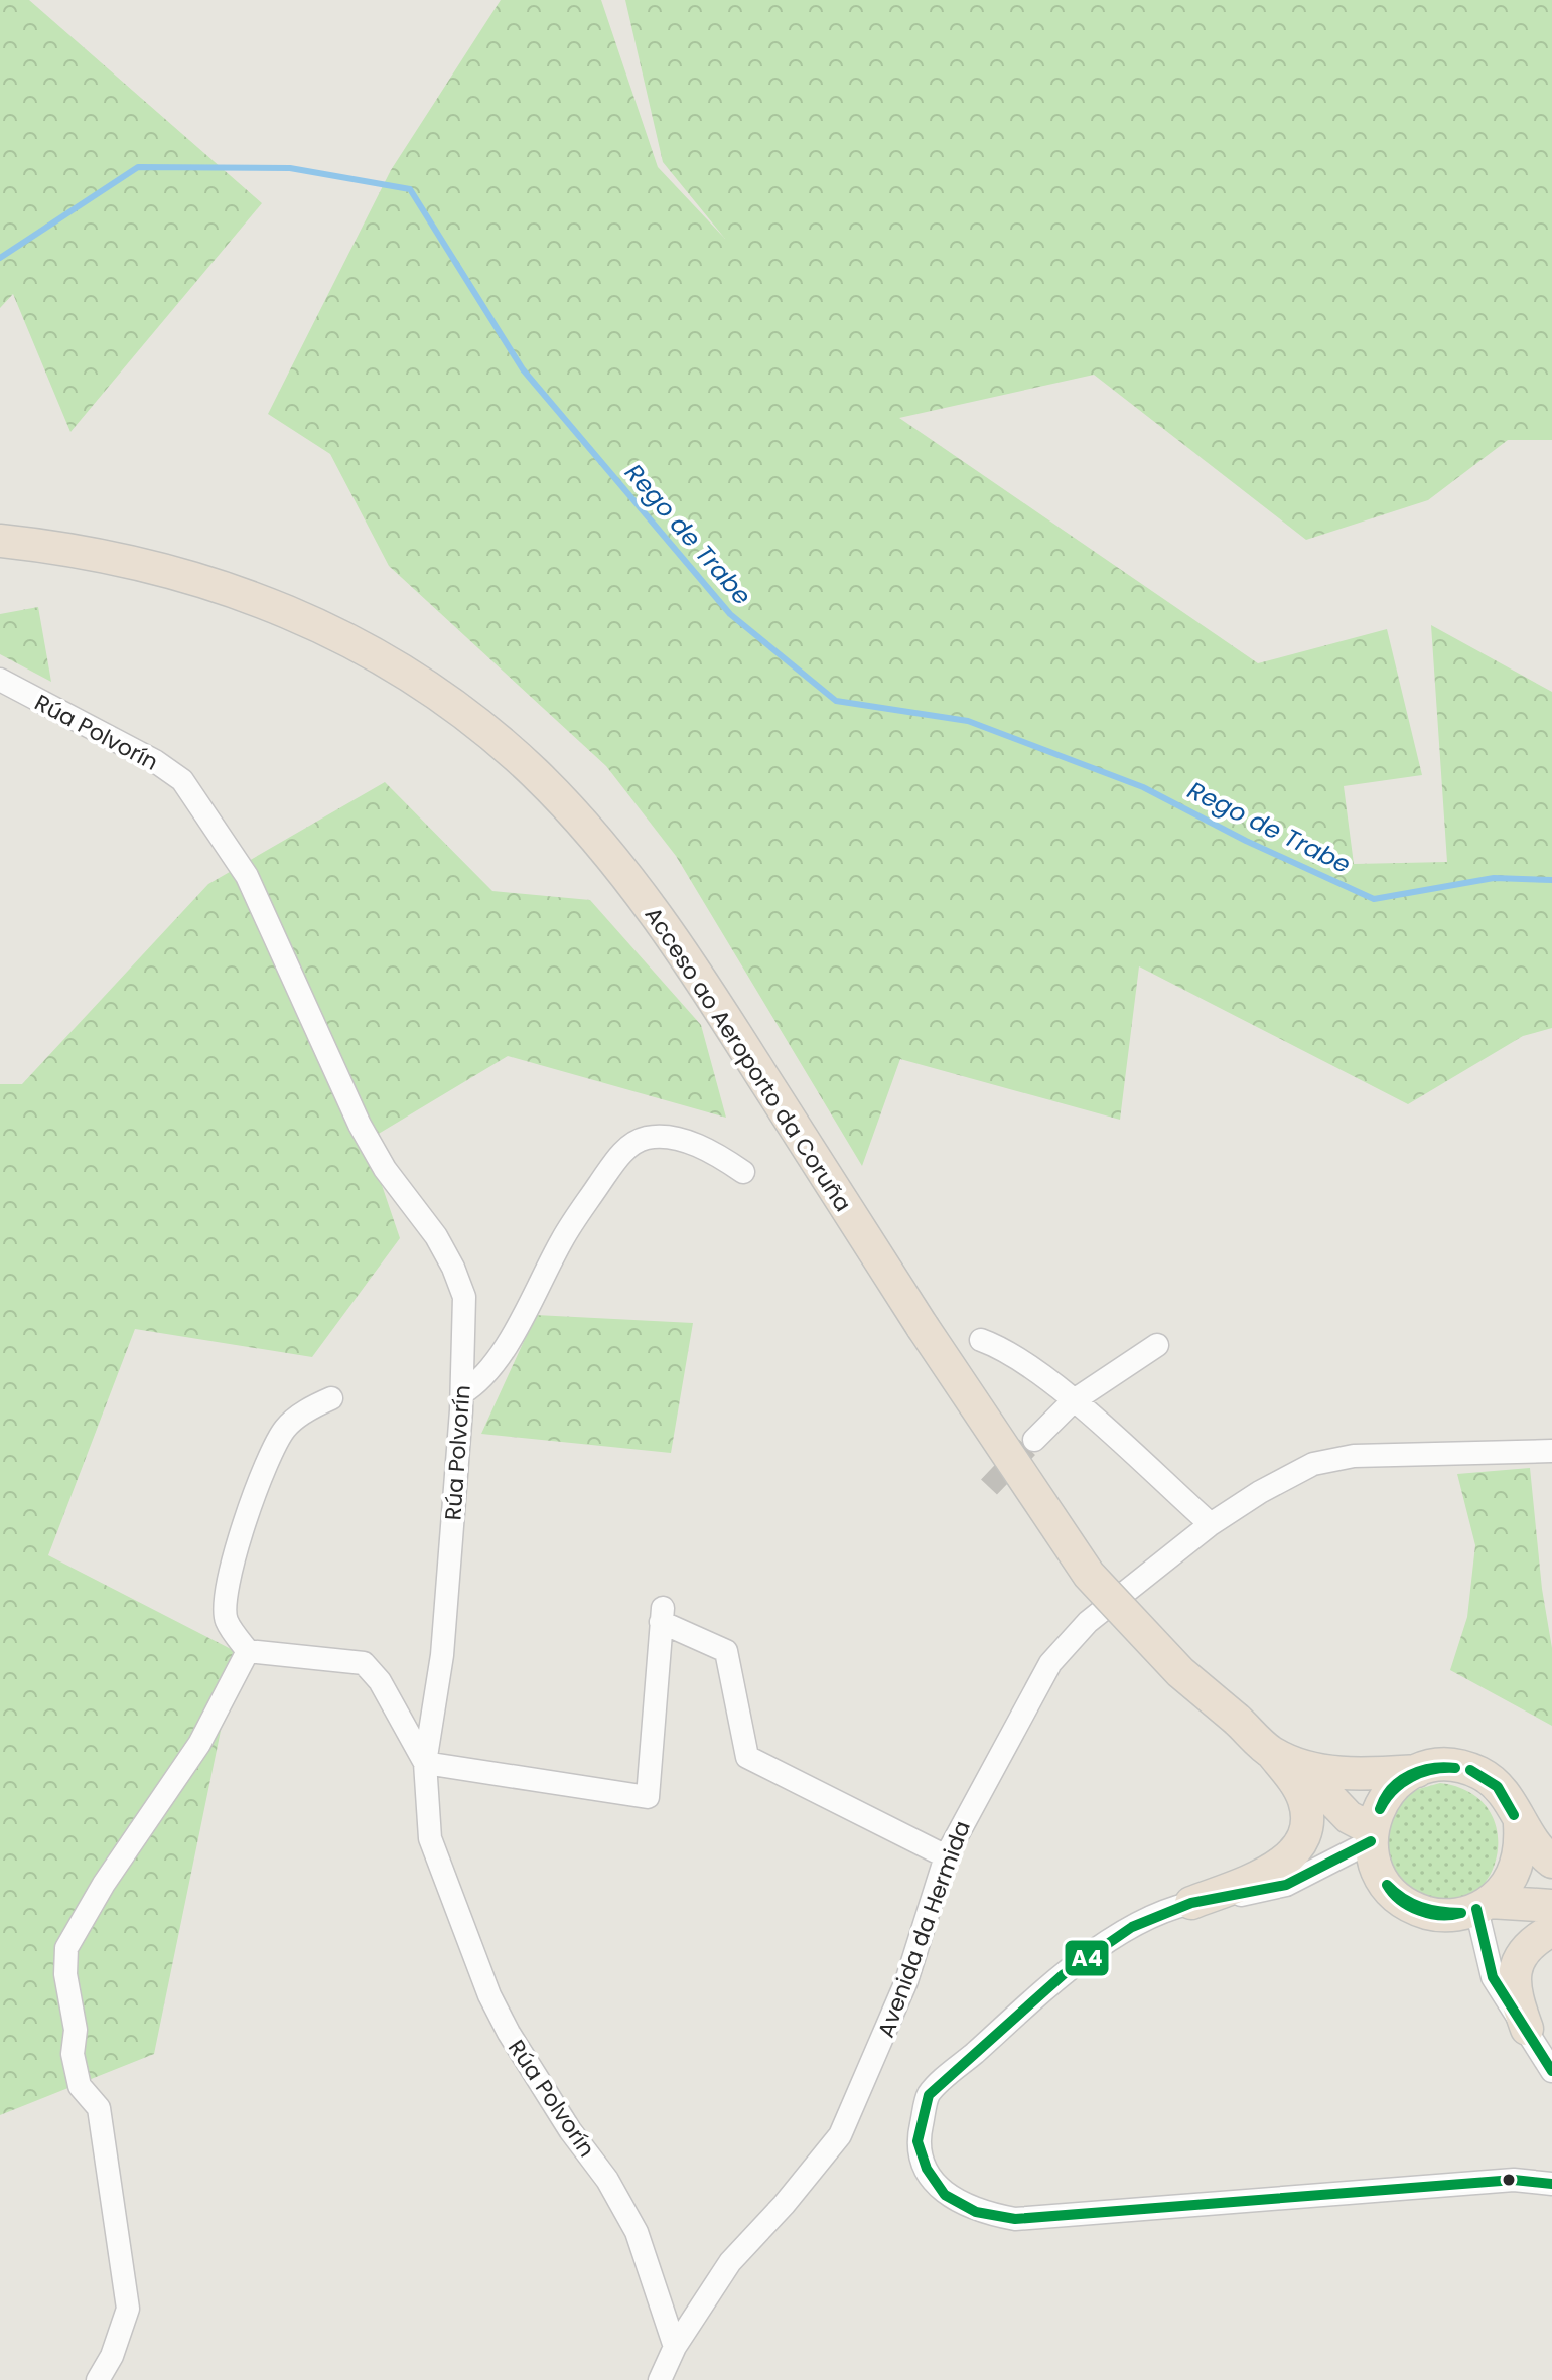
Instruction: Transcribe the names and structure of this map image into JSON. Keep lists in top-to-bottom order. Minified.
{"streets":{"highway":["Acceso ao Aeroporto da Coruña"],"street":["Rúa Polvorín","Avenida da Hermida"]},"crossings":[["Rúa Polvorín","Avenida da Hermida"]],"water":["Rego de Trabe"],"lines":["transit line A4"]}
